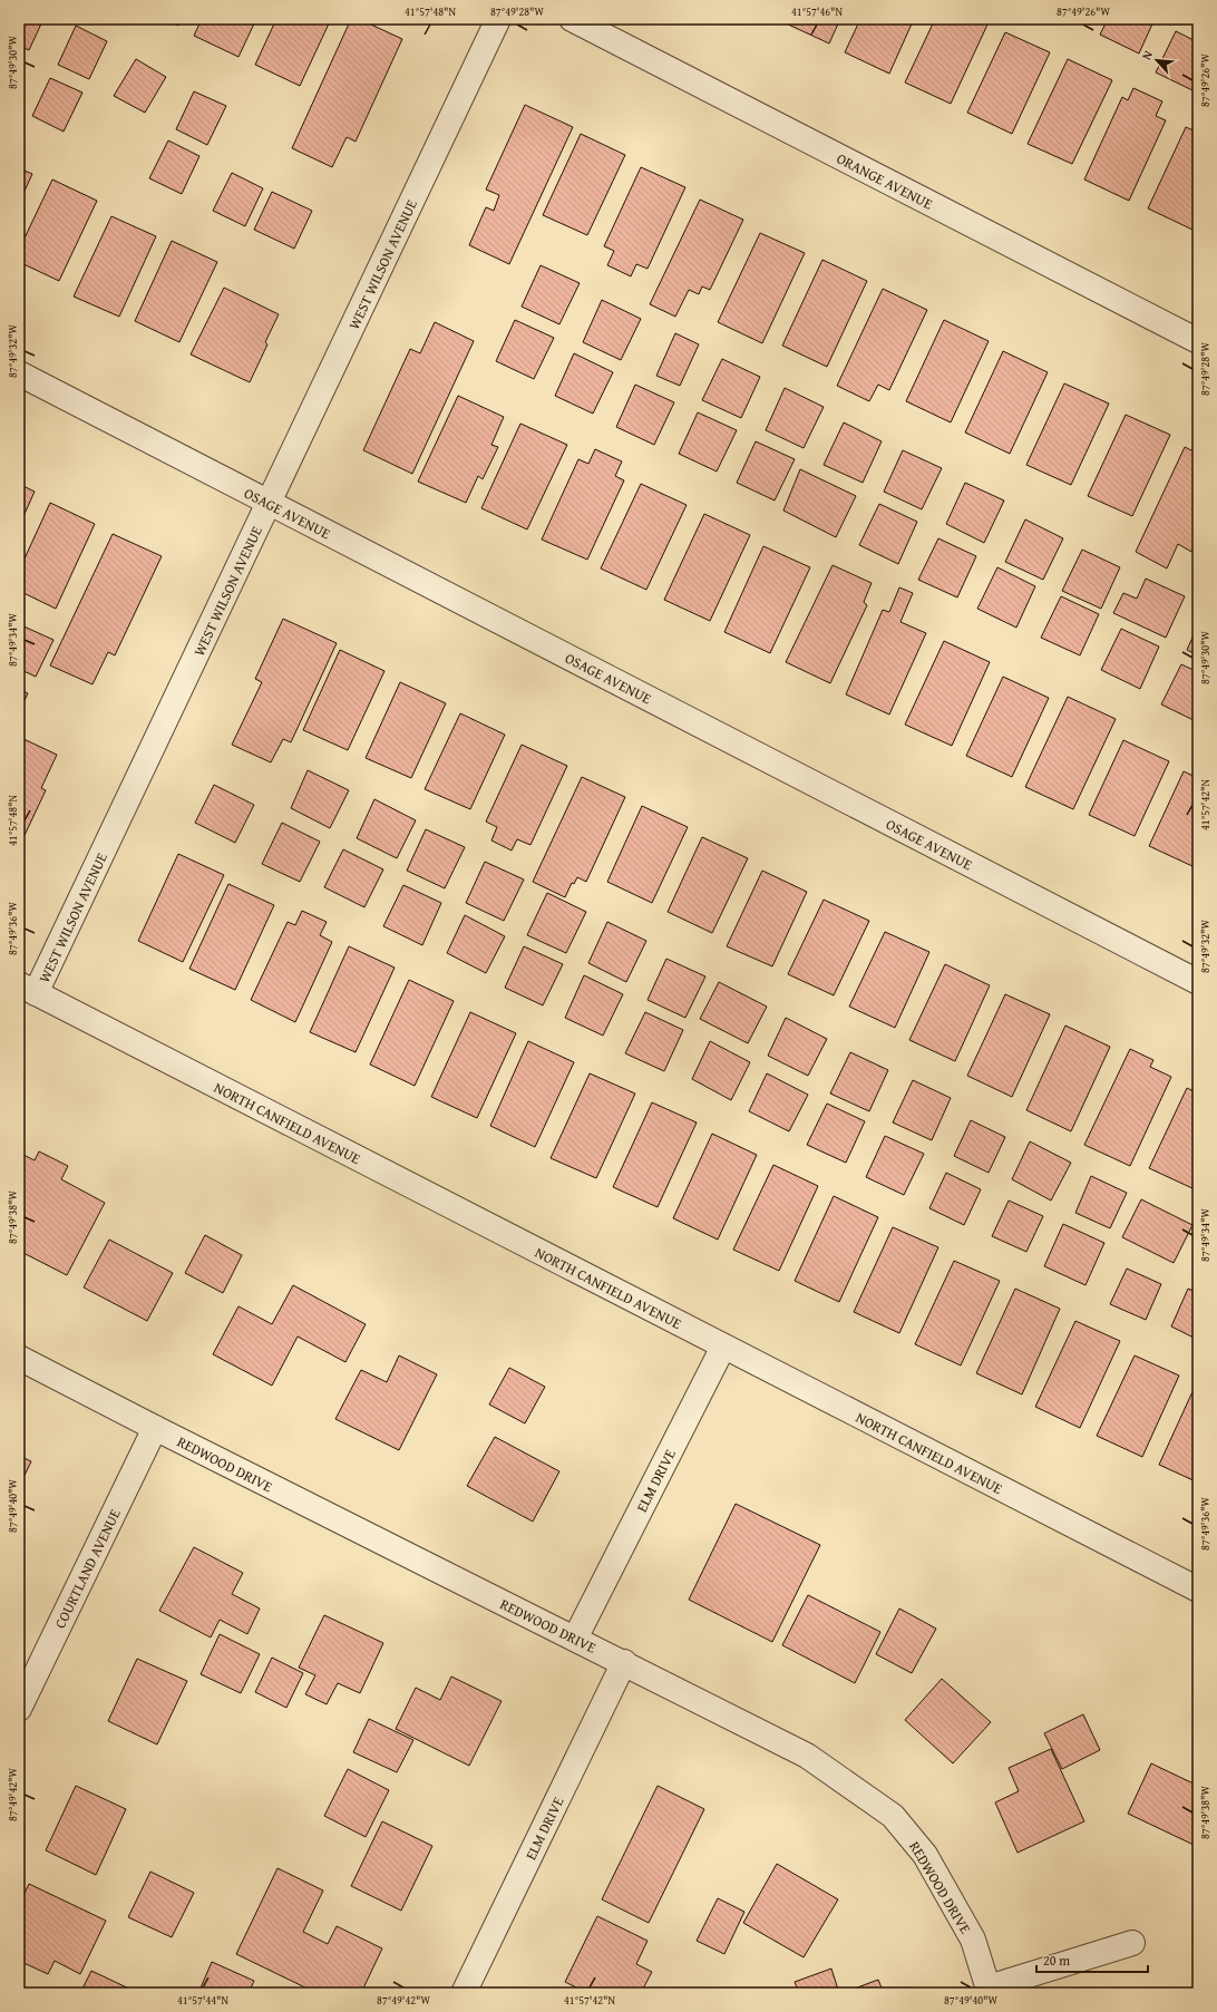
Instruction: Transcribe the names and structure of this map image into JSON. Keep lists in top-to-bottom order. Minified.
{"streets":{"street":["ORANGE AVENUE","WEST WILSON AVENUE","OSAGE AVENUE","NORTH CANFIELD AVENUE","REDWOOD DRIVE","ELM DRIVE","COURTLAND AVENUE"]},"crossings":[["WEST WILSON AVENUE","OSAGE AVENUE"],["WEST WILSON AVENUE","NORTH CANFIELD AVENUE"],["NORTH CANFIELD AVENUE","ELM DRIVE"],["REDWOOD DRIVE","ELM DRIVE"],["REDWOOD DRIVE","COURTLAND AVENUE"]],"scale_bar":"20 m","north":"top left","coordinates":["41°57'48\"N","87°49'28\"W","41°57'46\"N","87°49'26\"W","87°49'30\"W","87°49'32\"W","87°49'34\"W","41°57'42\"N","87°49'36\"W","87°49'38\"W","87°49'40\"W","87°49'42\"W","41°57'44\"N"]}
